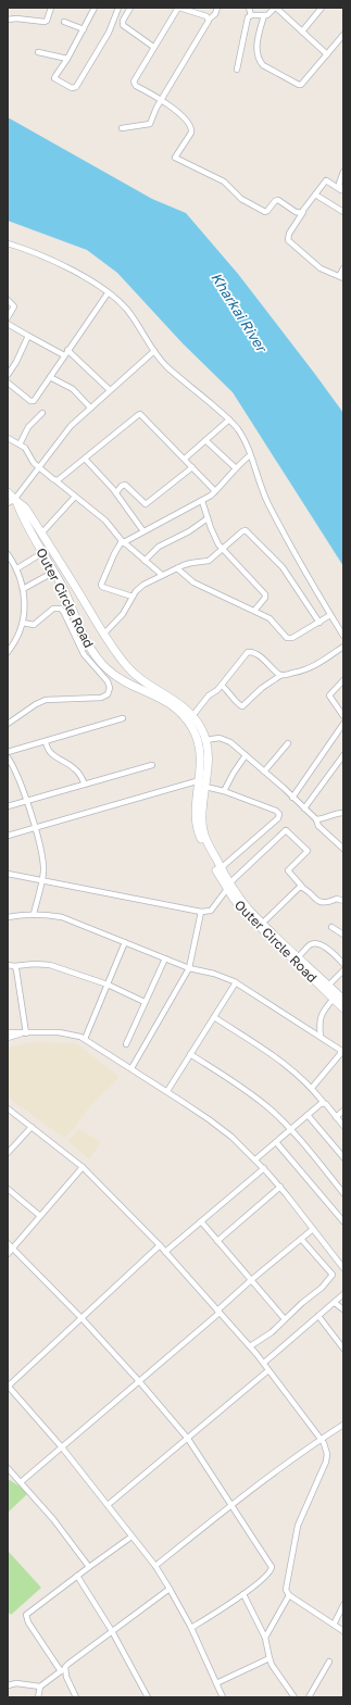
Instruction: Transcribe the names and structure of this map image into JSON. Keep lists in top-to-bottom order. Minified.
{"streets":{"main road":["Outer Circle Road"]},"water":["Kharkai River"]}
